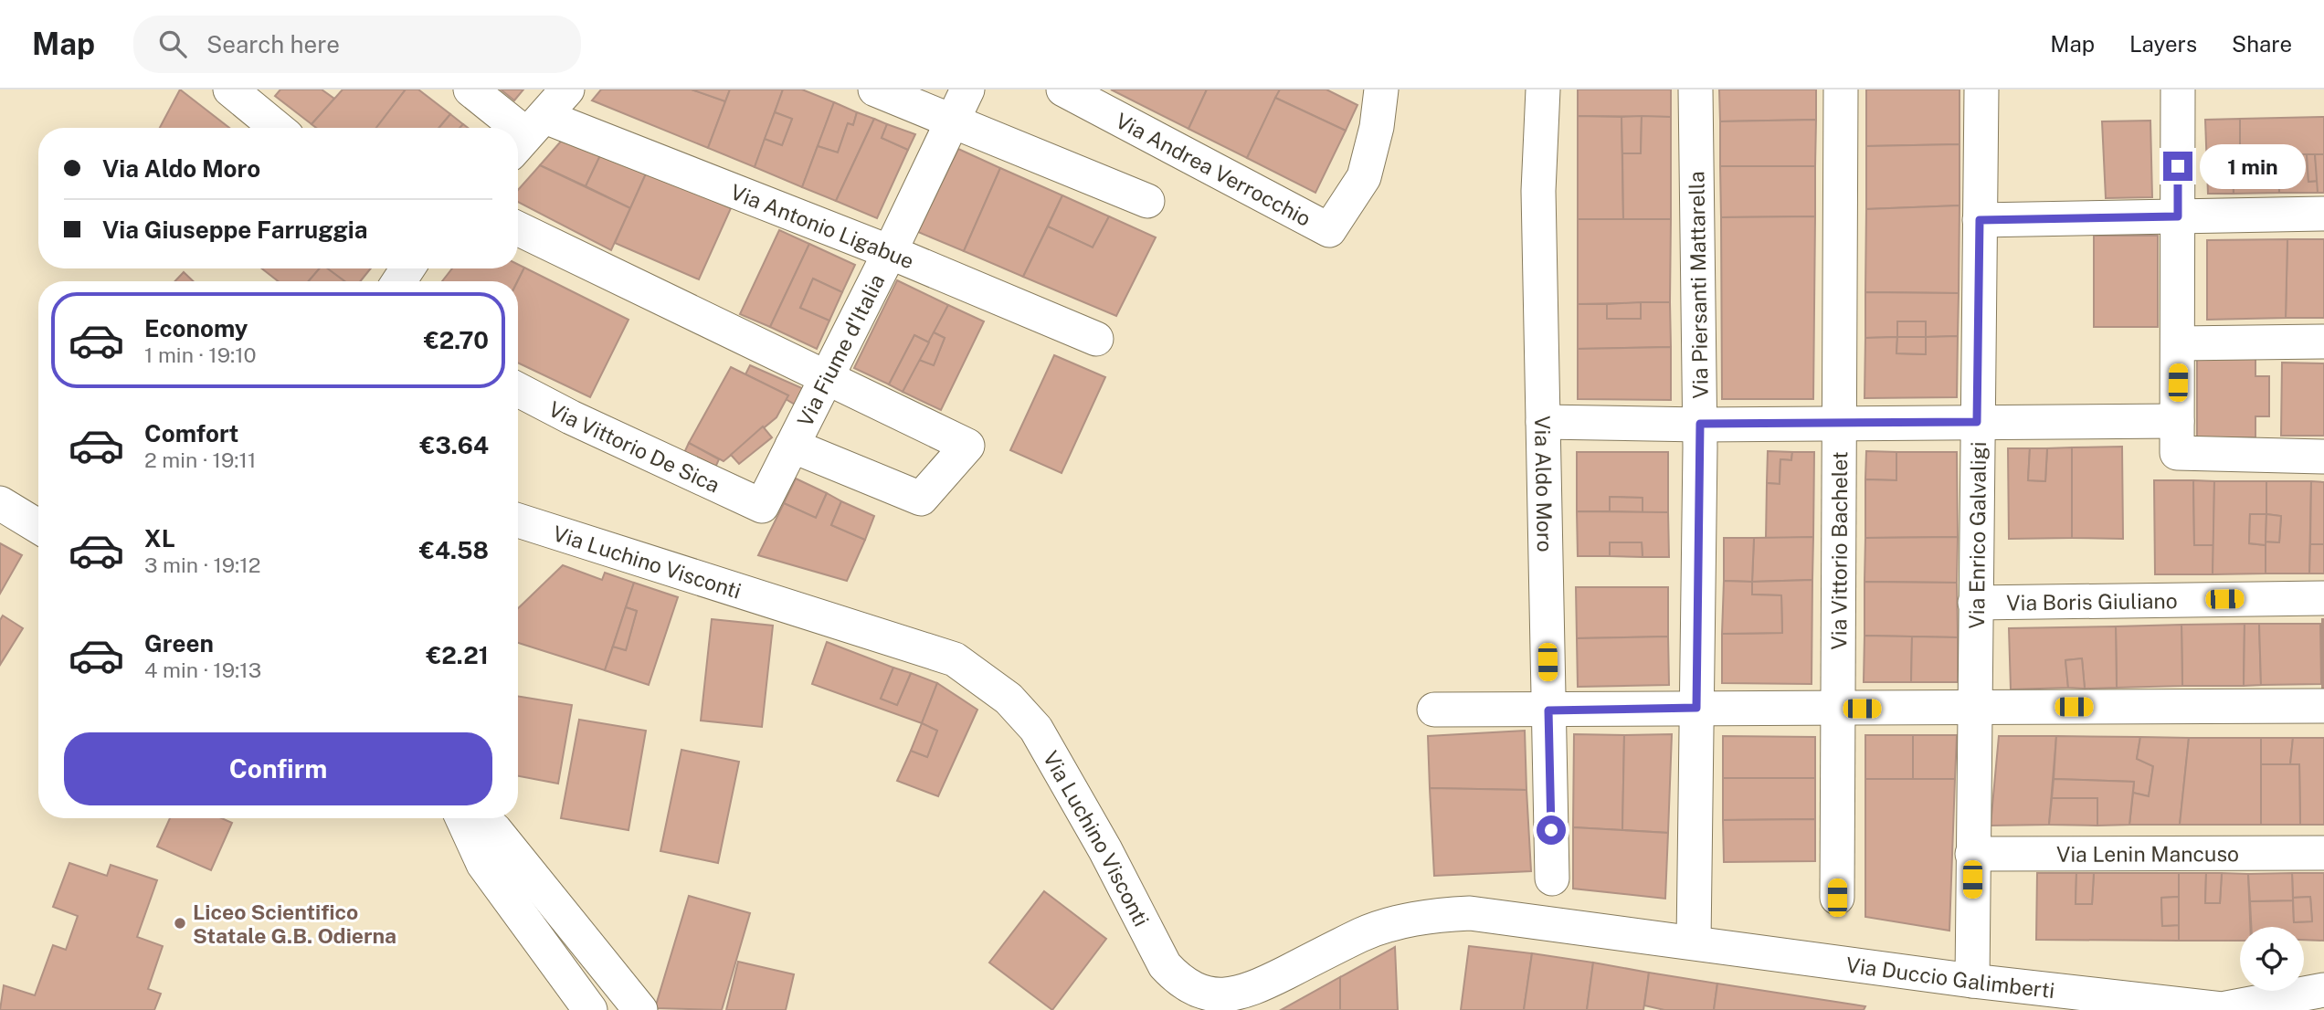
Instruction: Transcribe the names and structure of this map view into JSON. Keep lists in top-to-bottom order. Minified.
{"streets":{"street":["Via Andrea Verrocchio","Via Antonio Ligabue","Via Piersanti Mattarella","Via Fiume d'Italia","Via Vittorio De Sica","Via Aldo Moro","Via Enrico Galvaligi","Via Vittorio Bachelet","Via Luchino Visconti","Via Boris Giuliano","Via Lenin Mancuso","Via Duccio Galimberti"]},"crossings":[["Via Antonio Ligabue","Via Fiume d'Italia"],["Via Piersanti Mattarella","Via Luchino Visconti"],["Via Piersanti Mattarella","Via Duccio Galimberti"],["Via Fiume d'Italia","Via Vittorio De Sica"],["Via Enrico Galvaligi","Via Boris Giuliano"],["Via Enrico Galvaligi","Via Lenin Mancuso"],["Via Enrico Galvaligi","Via Duccio Galimberti"],["Via Luchino Visconti","Via Duccio Galimberti"]],"places":["Liceo Scientifico Statale G.B. Odierna"],"page":{"header":"Map","search":"Search here","nav":["Map","Layers","Share"],"banner":["Via Aldo Moro","Via Giuseppe Farruggia"],"bubble":"1 min","list":[{"name":"Economy","note":"1 min · 19:10","value":"€2.70"},{"name":"Comfort","note":"2 min · 19:11","value":"€3.64"},{"name":"XL","note":"3 min · 19:12","value":"€4.58"},{"name":"Green","note":"4 min · 19:13","value":"€2.21"}],"buttons":"Confirm"}}
